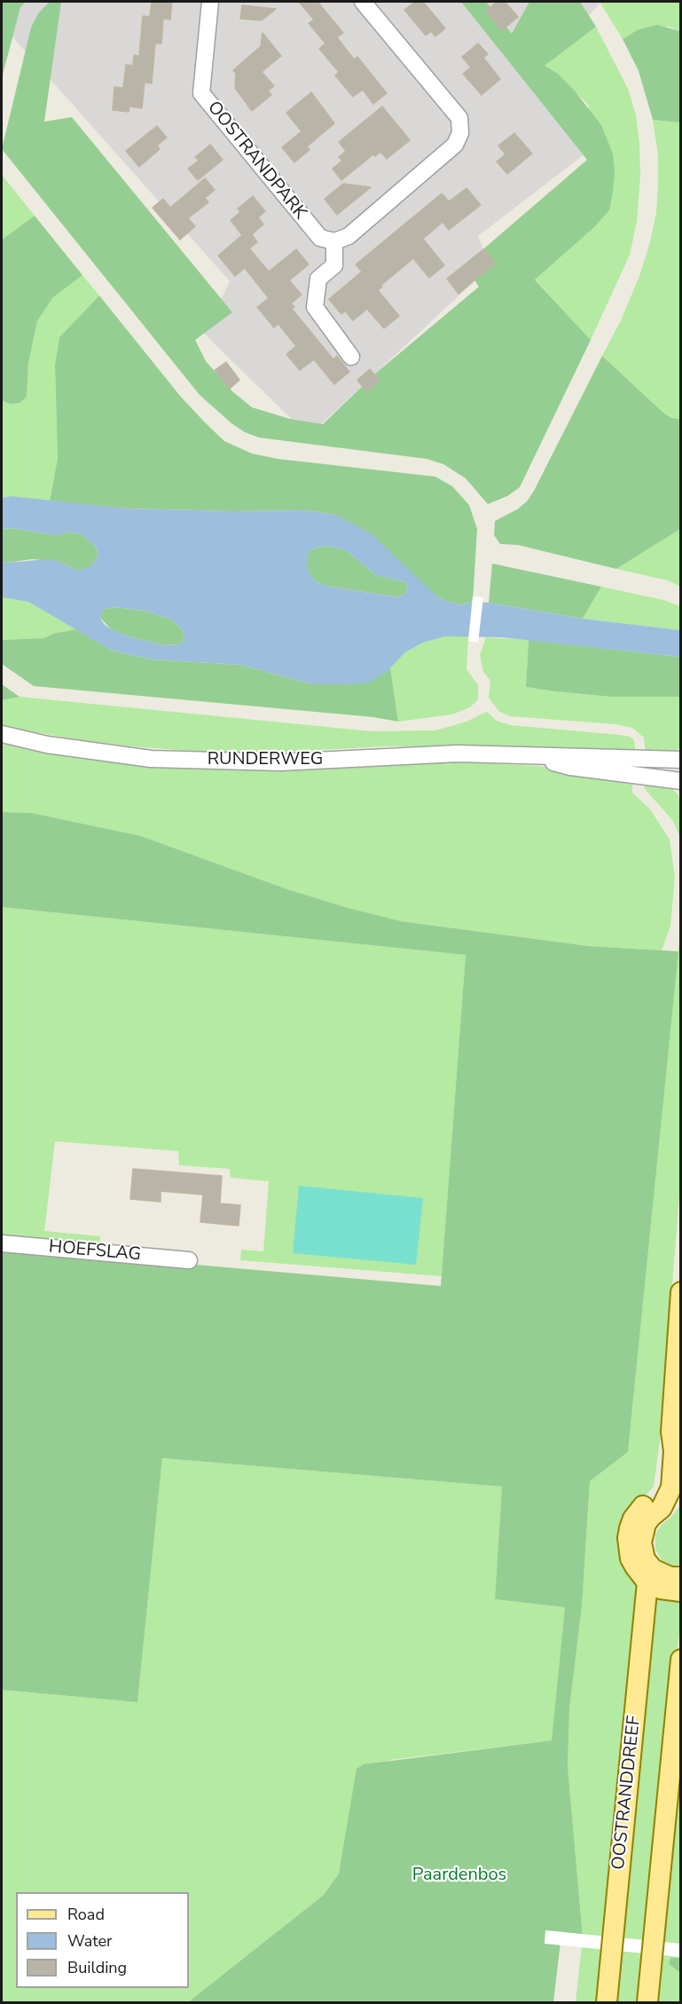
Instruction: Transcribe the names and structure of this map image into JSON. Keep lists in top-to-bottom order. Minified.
{"streets":{"main road":["OOSTRANDDREEF"],"street":["OOSTRANDPARK","RUNDERWEG","HOEFSLAG"]},"parks":["Paardenbos"],"legend":["Road","Water","Building"]}
